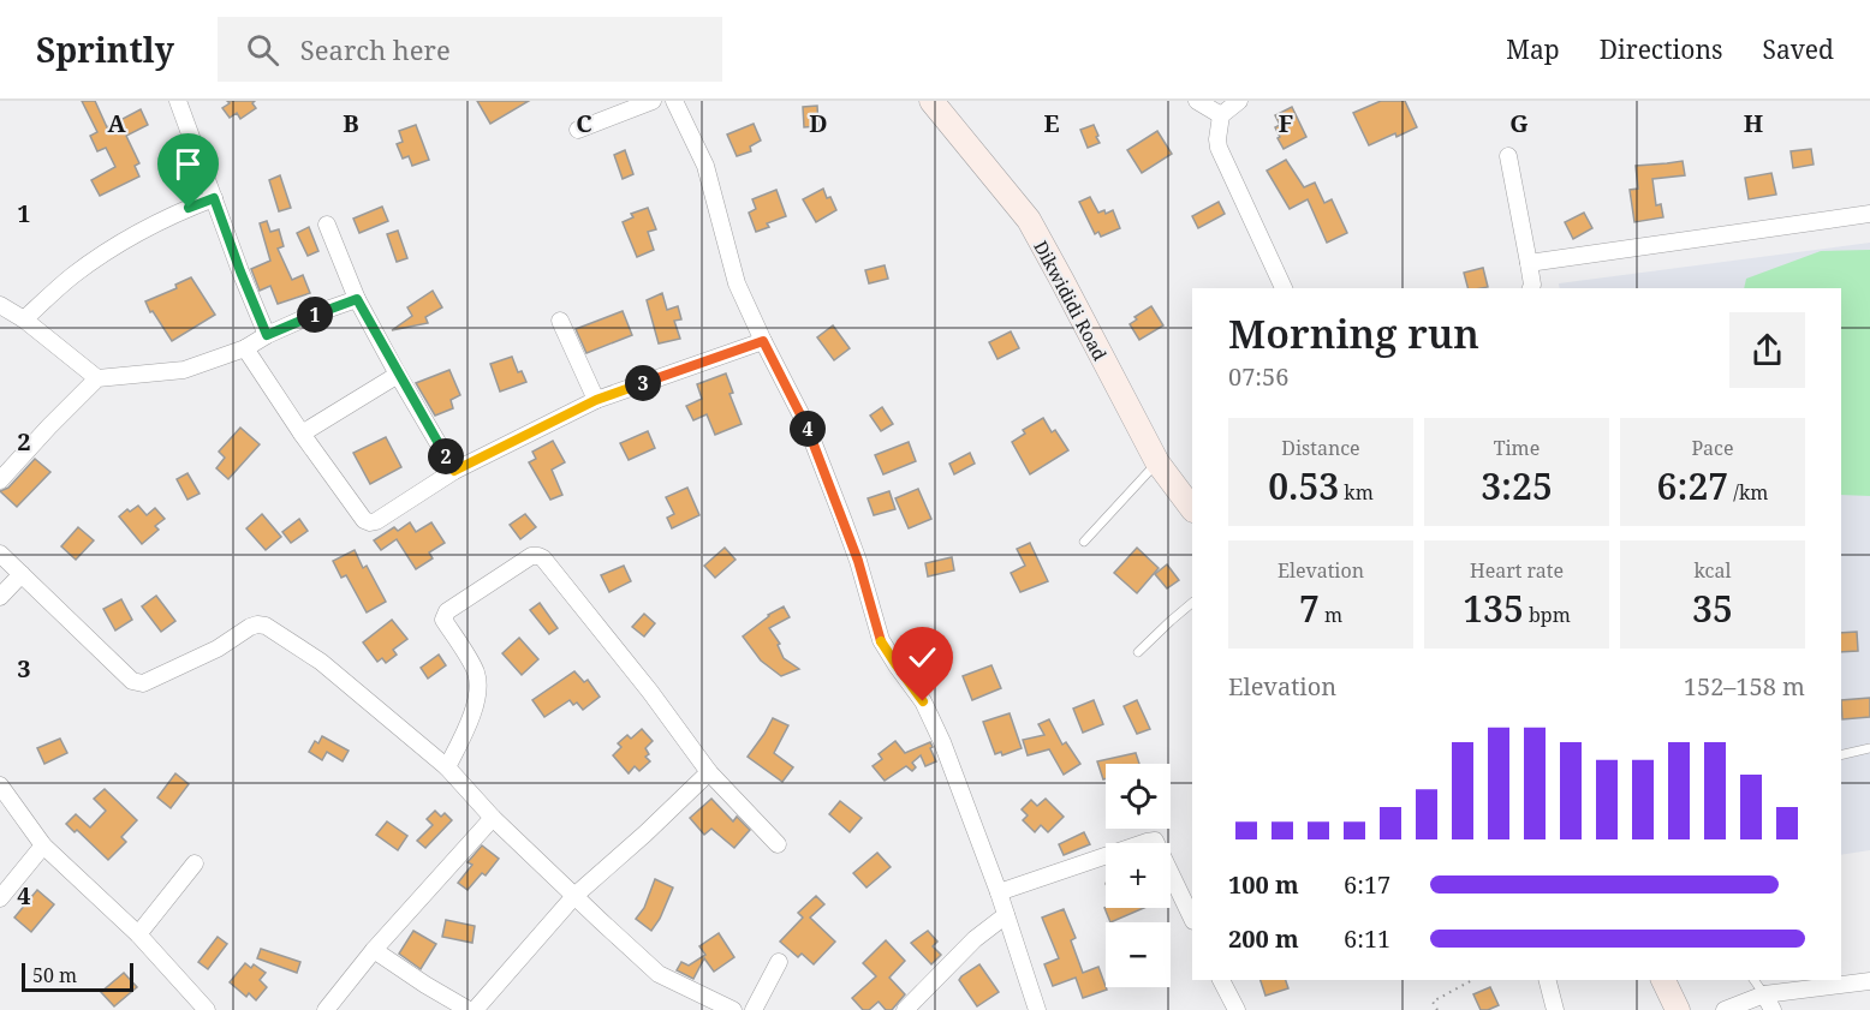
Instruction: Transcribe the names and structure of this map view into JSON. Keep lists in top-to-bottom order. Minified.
{"streets":{"street":["Dikwididi Road"]},"scale_bar":"50 m","page":{"header":"Sprintly","search":"Search here","nav":["Map","Directions","Saved"],"heading":["Morning run","07:56"],"pins":["1","3","4","2"],"stats":[["Distance","0.53 km"],["Time","3:25"],["Pace","6:27 /km"],["Elevation","7 m"],["Heart rate","135 bpm"],["kcal","35"]],"chart":["Elevation","152–158 m"],"map_buttons":["+","−"],"list":[{"name":"100 m","note":"6:17"},{"name":"200 m","note":"6:11"}],"scale":"50 m"},"grid":{"columns":["A","B","C","D","E","F","G","H"],"rows":["1","2","3","4"]}}
